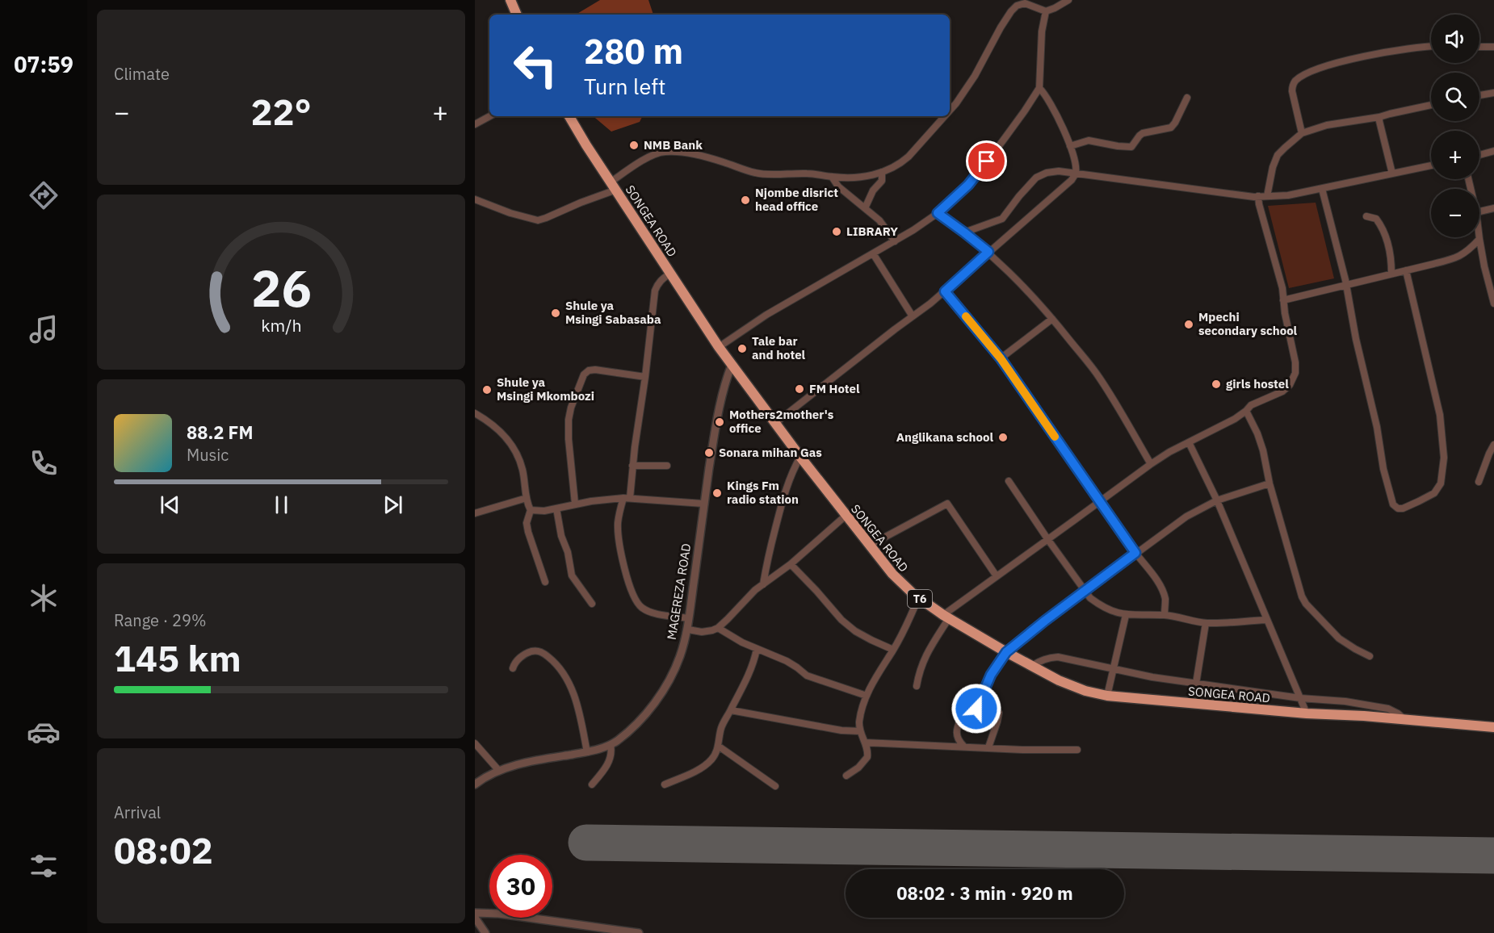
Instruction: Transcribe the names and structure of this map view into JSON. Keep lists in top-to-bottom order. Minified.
{"streets":{"highway":["SONGEA ROAD","T6"],"street":["MAGEREZA ROAD"]},"crossings":[["SONGEA ROAD","MAGEREZA ROAD"]],"places":["NMB Bank","Njombe disrict head office","LIBRARY","Shule ya Msingi Sabasaba","Mpechi secondary school","Tale bar and hotel","girls hostel","FM Hotel","Shule ya Msingi Mkombozi","Mothers2mother's office","Anglikana school","Sonara mihan Gas","Kings Fm radio station"],"page":{"tabs":"07:59","tile":["Climate",["Range · 29%","145 km"],["Arrival","08:02"]],"map_buttons":["+","−"],"turn":["280 m","Turn left"],"heat":["−","22°","+"],"song":["88.2 FM","Music"],"limit":"30","trip":"08:02 · 3 min · 920 m","gauge":["26","km/h"]}}
